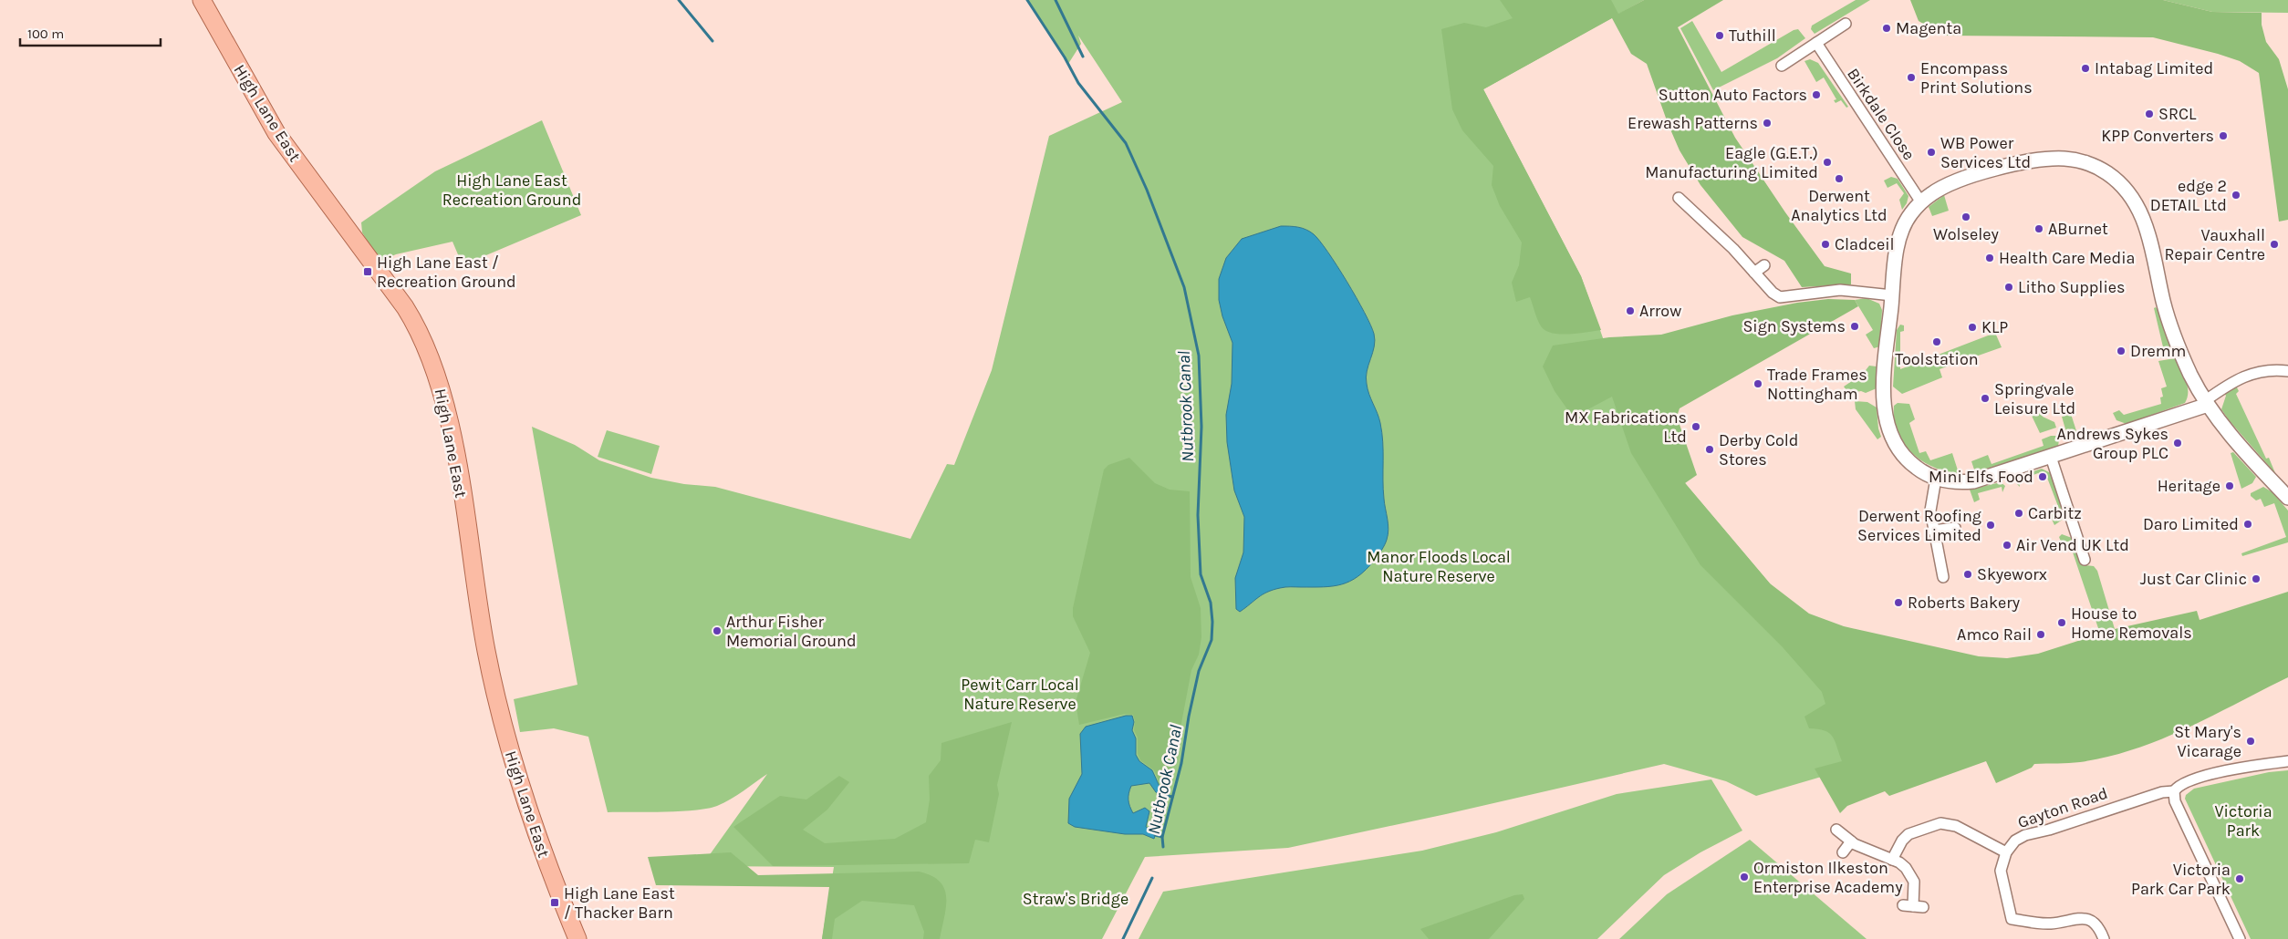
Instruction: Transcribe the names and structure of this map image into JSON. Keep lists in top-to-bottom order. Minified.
{"streets":{"main road":["High Lane East"],"street":["Birkdale Close","Gayton Road"]},"water":["Nutbrook Canal"],"parks":["High Lane East Recreation Ground","Manor Floods Local Nature Reserve","Pewit Carr Local Nature Reserve","Victoria Park","Straw's Bridge"],"places":{"other":["Magenta","Tuthill","Intabag Limited","Encompass Print Solutions","Sutton Auto Factors","SRCL","Erewash Patterns","KPP Converters","WB Power Services Ltd","Eagle (G.E.T.) Manufacturing Limited","Derwent Analytics Ltd","edge 2 DETAIL Ltd","Wolseley","ABurnet","Cladceil","Vauxhall Repair Centre","Health Care Media","Litho Supplies","Arrow","Sign Systems","KLP","Toolstation","Dremm","Trade Frames Nottingham","Springvale Leisure Ltd","MX Fabrications Ltd","Andrews Sykes Group PLC","Derby Cold Stores","Mini Elfs Food","Heritage","Carbitz","Daro Limited","Derwent Roofing Services Limited","Air Vend UK Ltd","Skyeworx","Just Car Clinic","Roberts Bakery","House to Home Removals","Arthur Fisher Memorial Ground","Amco Rail","St Mary's Vicarage","Ormiston Ilkeston Enterprise Academy","Victoria Park Car Park"],"transit":["High Lane East / Recreation Ground","High Lane East / Thacker Barn"]},"scale_bar":"100 m"}
